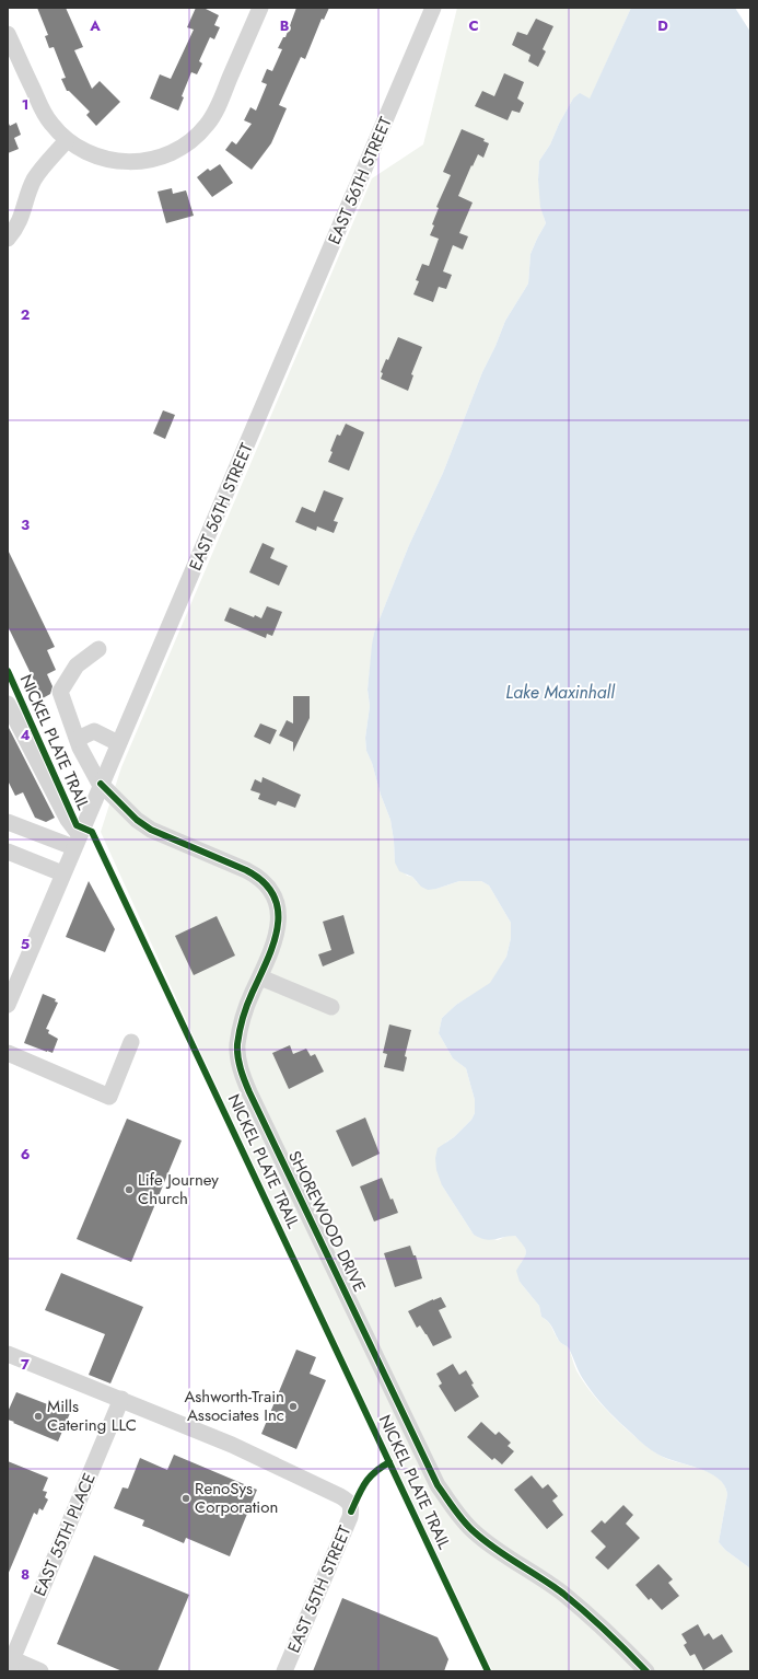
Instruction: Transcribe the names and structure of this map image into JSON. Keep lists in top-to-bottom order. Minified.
{"streets":{"street":["EAST 56TH STREET","SHOREWOOD DRIVE","EAST 55TH PLACE","EAST 55TH STREET"],"cycle path":["NICKEL PLATE TRAIL"]},"crossings":[["EAST 56TH STREET","SHOREWOOD DRIVE"]],"water":["Lake Maxinhall"],"places":["Life Journey Church","Ashworth-Train Associates Inc","Mills Catering LLC","RenoSys Corporation"],"grid":{"columns":["A","B","C","D"],"rows":["1","2","3","4","5","6","7","8"]}}
